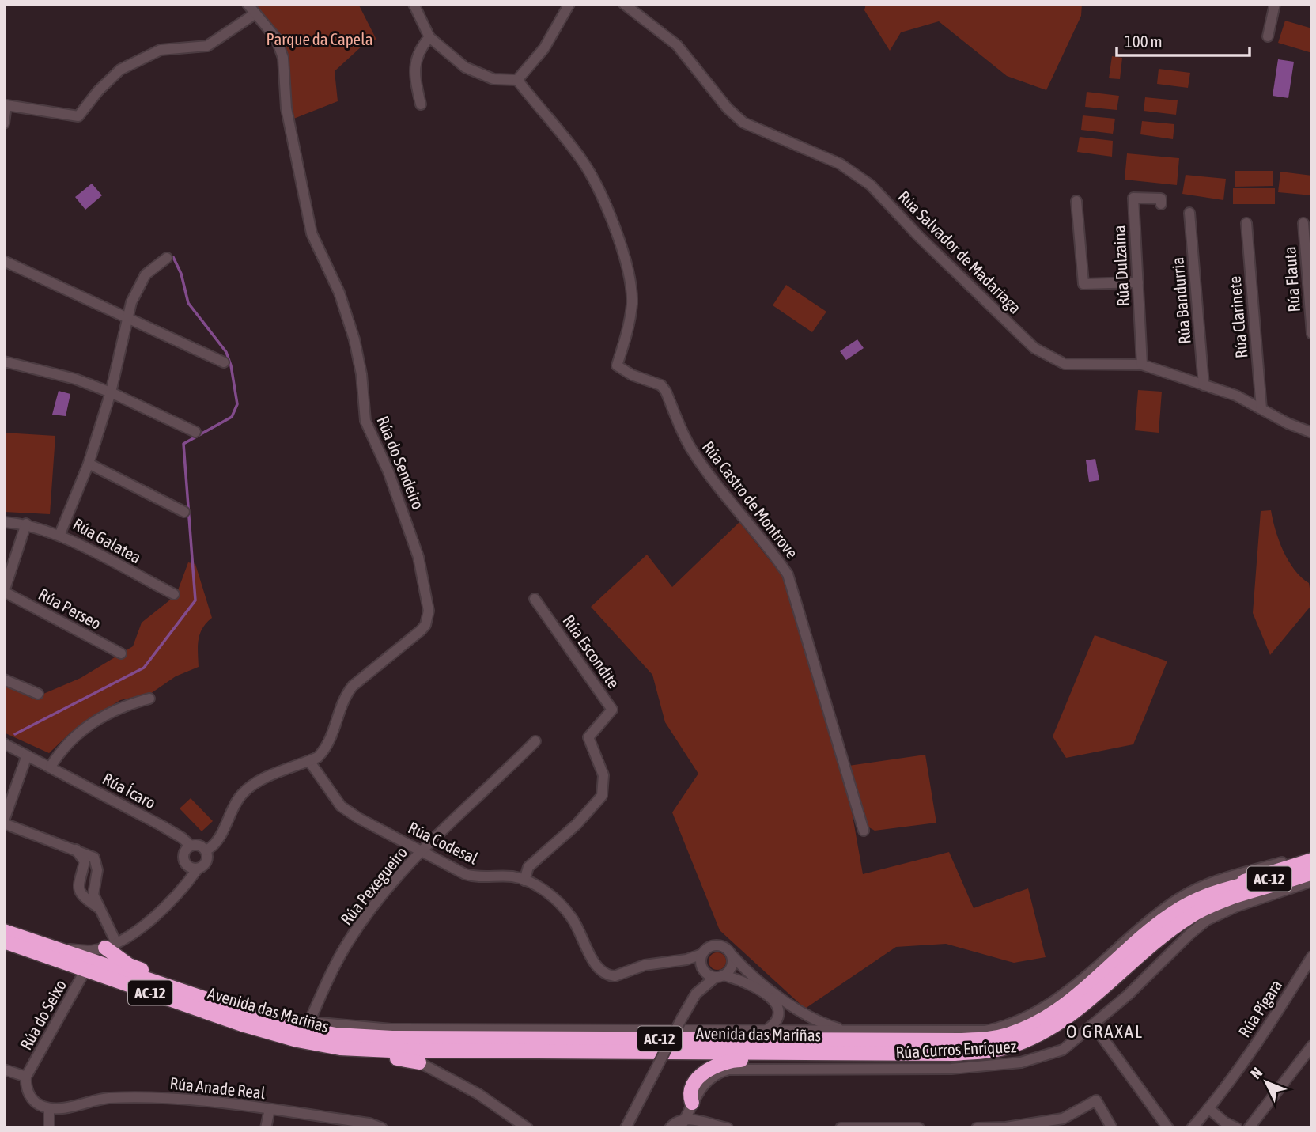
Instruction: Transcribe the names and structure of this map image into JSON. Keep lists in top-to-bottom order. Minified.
{"streets":{"highway":["AC-12","Avenida das Mariñas"],"street":["Rúa Salvador de Madariaga","Rúa Dulzaina","Rúa Flauta","Rúa Bandurria","Rúa Clarinete","Rúa do Sendeiro","Rúa Castro de Montrove","Rúa Galatea","Rúa Perseo","Rúa Escondite","Rúa Ícaro","Rúa Codesal","Rúa Pexegueiro","Rúa Pígara","Rúa do Seixo","Rúa Curros Enríquez","Rúa Anade Real"]},"crossings":[["Rúa Salvador de Madariaga","Rúa Dulzaina"],["Rúa Salvador de Madariaga","Rúa Bandurria"],["Rúa Salvador de Madariaga","Rúa Clarinete"],["Rúa do Sendeiro","Rúa Ícaro"],["Rúa do Sendeiro","Rúa Codesal"],["Rúa Escondite","Rúa Codesal"],["Rúa Codesal","Rúa Pexegueiro"],["Avenida das Mariñas","Rúa do Seixo"],["Rúa do Seixo","Rúa Anade Real"]],"districts":["O GRAXAL"],"parks":["Parque da Capela"],"scale_bar":"100 m","north":"top left"}
